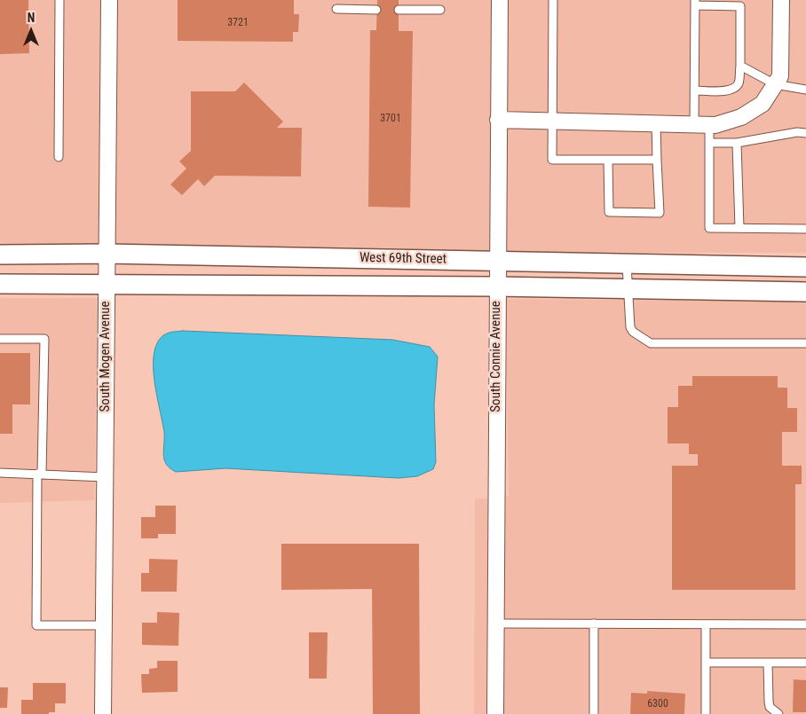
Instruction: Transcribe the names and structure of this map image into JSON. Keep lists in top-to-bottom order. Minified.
{"streets":{"street":["West 69th Street","South Mogen Avenue","South Connie Avenue"]},"crossings":[["West 69th Street","South Mogen Avenue"],["West 69th Street","South Connie Avenue"]],"house_numbers":["3721","3701","6300"],"north":"top"}
